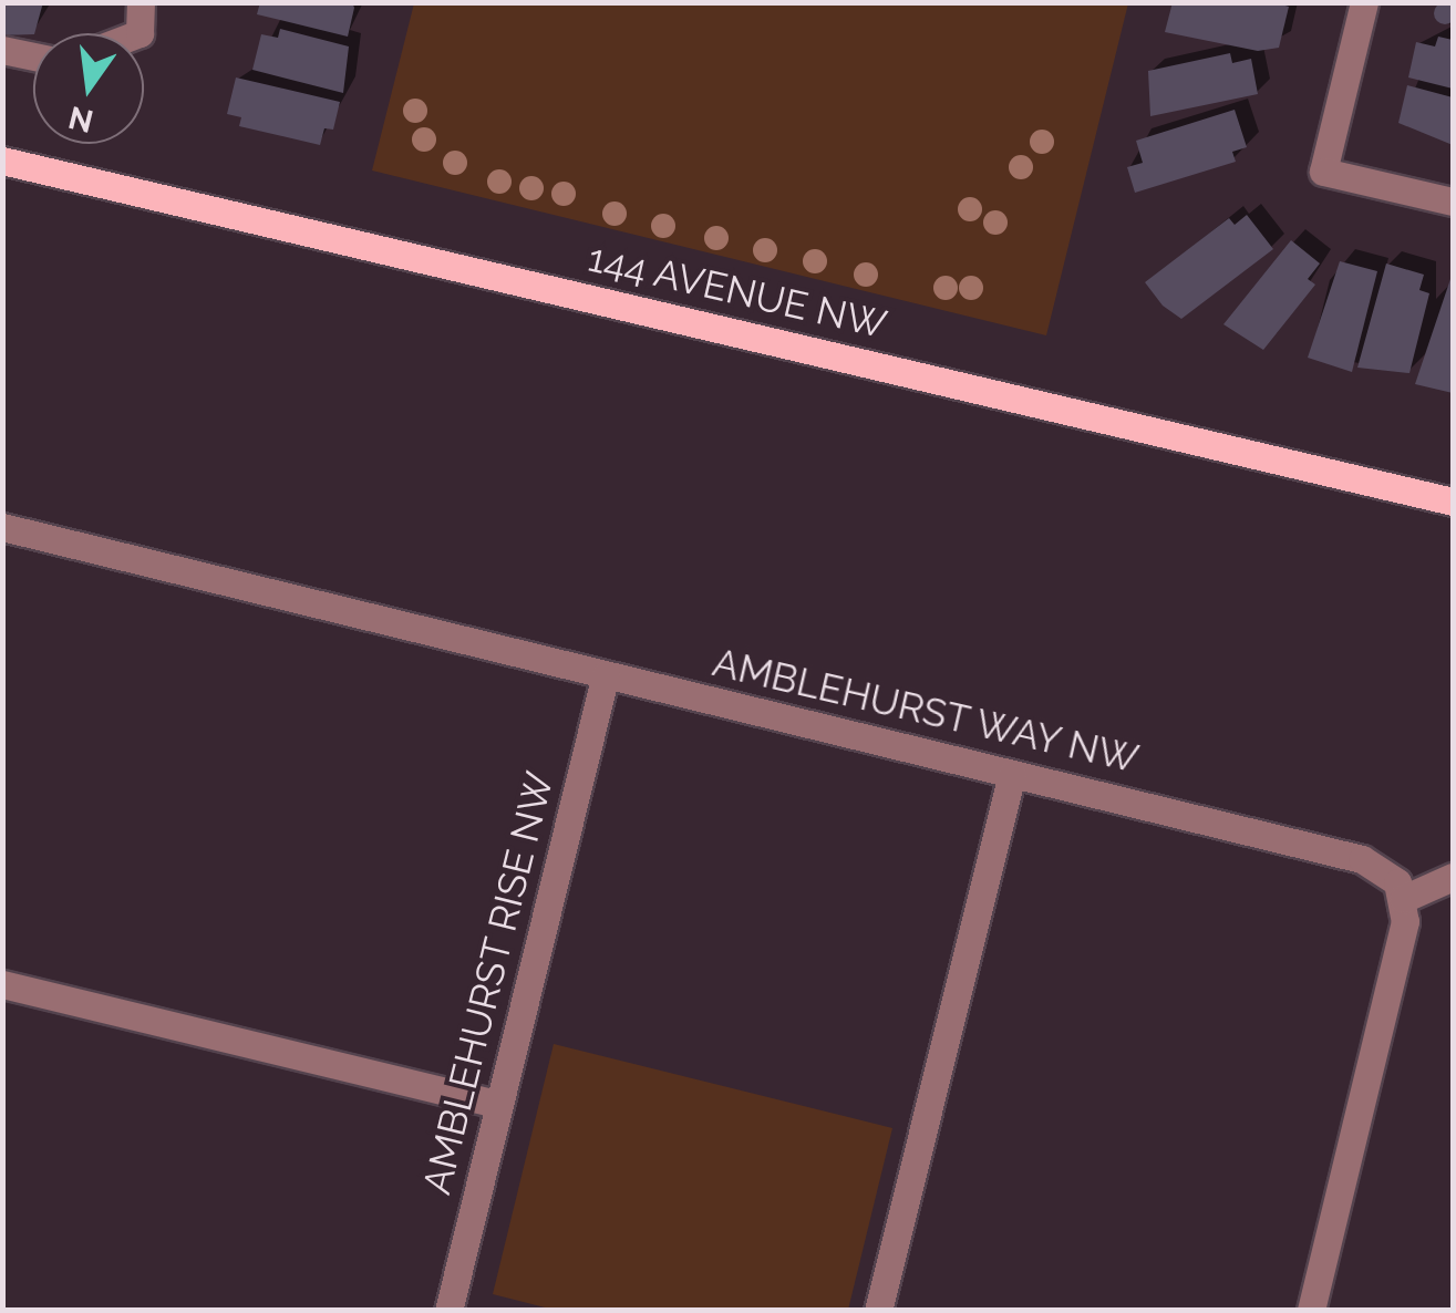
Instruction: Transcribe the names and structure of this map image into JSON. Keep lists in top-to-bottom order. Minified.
{"streets":{"main road":["144 AVENUE NW"],"street":["AMBLEHURST WAY NW","AMBLEHURST RISE NW"]},"crossings":[["AMBLEHURST WAY NW","AMBLEHURST RISE NW"]],"north":"bottom"}
